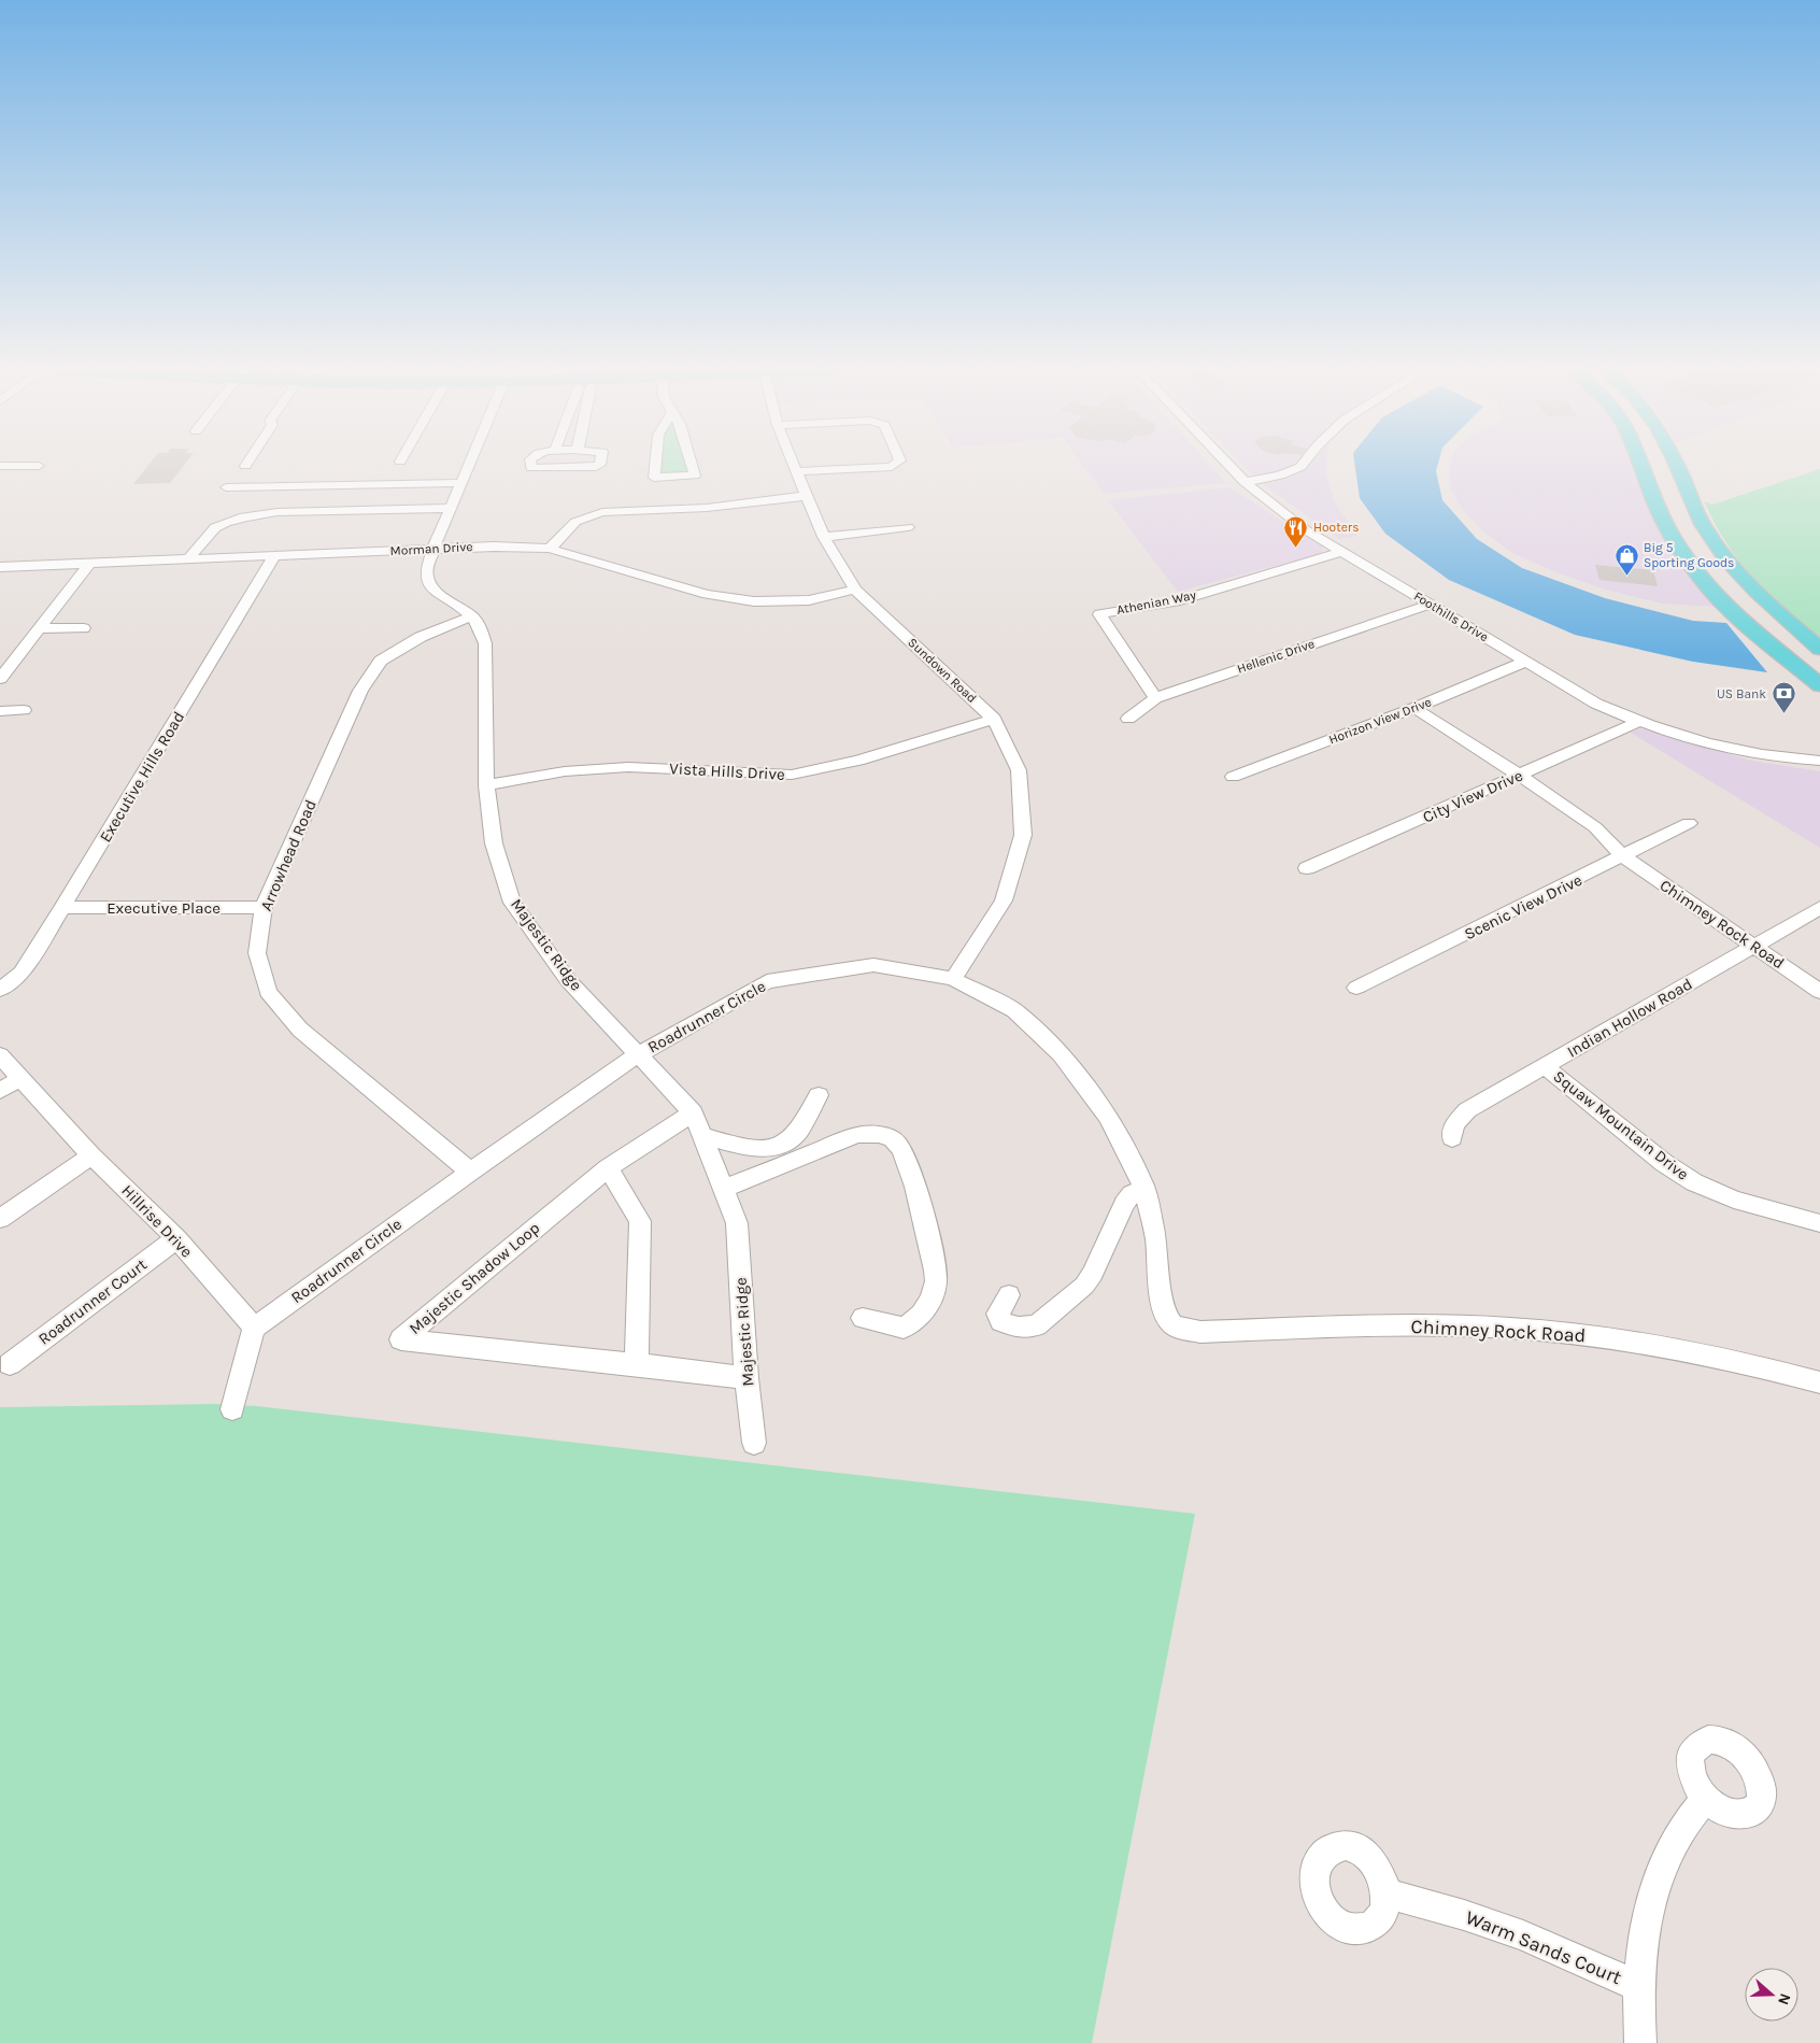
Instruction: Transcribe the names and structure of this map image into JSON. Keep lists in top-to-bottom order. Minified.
{"streets":{"street":["Morman Drive","Athenian Way","Foothills Drive","Hellenic Drive","Sundown Road","Horizon View Drive","Vista Hills Drive","Executive Hills Road","City View Drive","Arrowhead Road","Scenic View Drive","Executive Place","Chimney Rock Road","Majestic Ridge","Roadrunner Circle","Indian Hollow Road","Squaw Mountain Drive","Hillrise Drive","Majestic Shadow Loop","Roadrunner Court","Warm Sands Court"]},"crossings":[["Morman Drive","Sundown Road"],["Morman Drive","Executive Hills Road"],["Morman Drive","Majestic Ridge"],["Athenian Way","Foothills Drive"],["Athenian Way","Hellenic Drive"],["Foothills Drive","Hellenic Drive"],["Foothills Drive","Horizon View Drive"],["Foothills Drive","City View Drive"],["Sundown Road","Vista Hills Drive"],["Sundown Road","Roadrunner Circle"],["Horizon View Drive","Chimney Rock Road"],["Vista Hills Drive","Majestic Ridge"],["Executive Hills Road","Executive Place"],["City View Drive","Chimney Rock Road"],["Arrowhead Road","Executive Place"],["Arrowhead Road","Majestic Ridge"],["Arrowhead Road","Roadrunner Circle"],["Scenic View Drive","Chimney Rock Road"],["Chimney Rock Road","Roadrunner Circle"],["Chimney Rock Road","Indian Hollow Road"],["Majestic Ridge","Roadrunner Circle"],["Roadrunner Circle","Hillrise Drive"],["Indian Hollow Road","Squaw Mountain Drive"],["Hillrise Drive","Roadrunner Court"]],"places":{"restaurant":["Hooters"],"shop":["Big 5 Sporting Goods"],"bank":["US Bank"]},"north":"right"}
